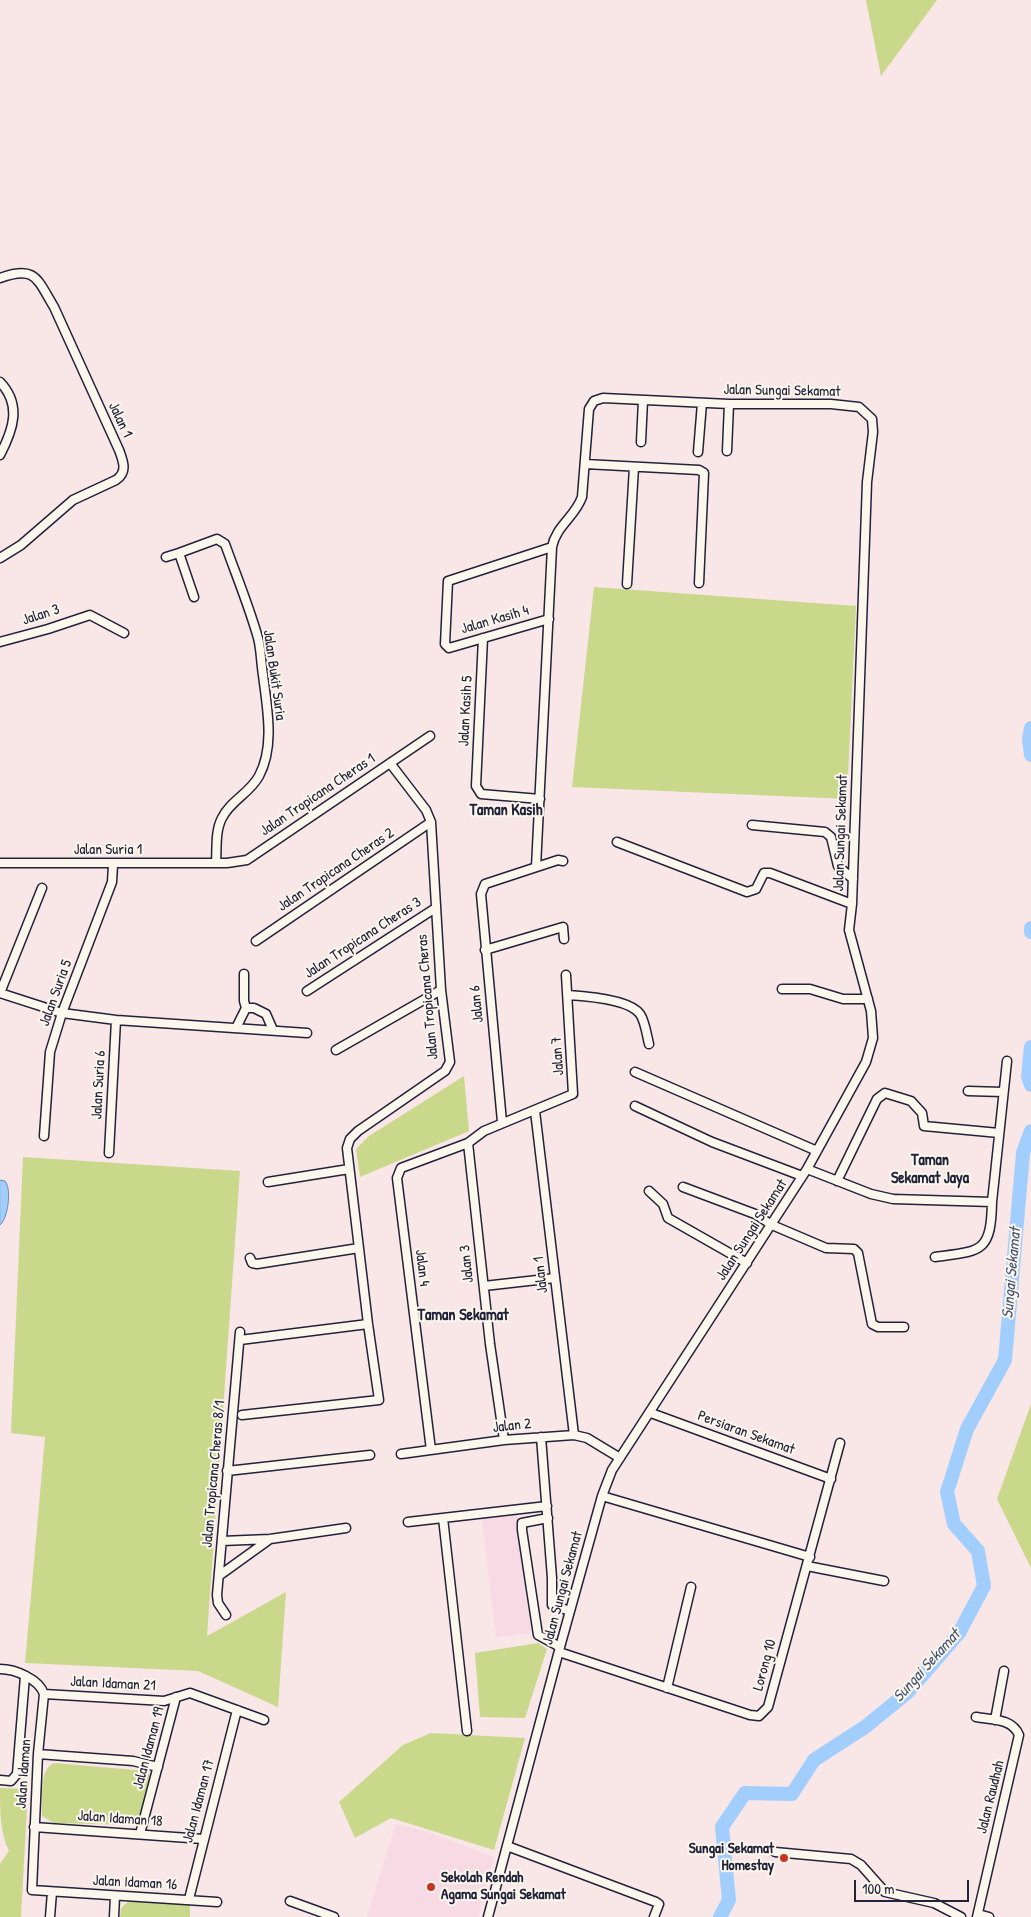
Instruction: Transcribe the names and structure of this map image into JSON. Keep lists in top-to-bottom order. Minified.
{"streets":{"street":["Jalan Sungai Sekamat","Jalan 1","Jalan 3","Jalan Kasih 4","Jalan Bukit Suria","Jalan Kasih 5","Jalan Tropicana Cheras 1","Jalan Suria 1","Jalan Tropicana Cheras 2","Jalan Tropicana Cheras 3","Jalan Suria 5","Jalan Tropicana Cheras","Jalan 6","Jalan 7","Jalan Suria 6","Jalan 4","Jalan 2","Persiaran Sekamat","Jalan Tropicana Cheras 8/1","Lorong 10","Jalan Idaman 21","Jalan Idaman 19","Jalan Idaman","Jalan Raudhah","Jalan Idaman 17","Jalan Idaman 18","Jalan Idaman 16"]},"crossings":[["Jalan Sungai Sekamat","Jalan Kasih 4"],["Jalan Sungai Sekamat","Jalan Kasih 5"],["Jalan Sungai Sekamat","Jalan 6"],["Jalan Sungai Sekamat","Jalan 2"],["Jalan Sungai Sekamat","Persiaran Sekamat"],["Jalan Sungai Sekamat","Lorong 10"],["Jalan 1","Jalan 7"],["Jalan 1","Jalan 2"],["Jalan 3","Jalan 4"],["Jalan 3","Jalan 2"],["Jalan Kasih 4","Jalan Kasih 5"],["Jalan Bukit Suria","Jalan Tropicana Cheras 1"],["Jalan Bukit Suria","Jalan Suria 1"],["Jalan Tropicana Cheras 1","Jalan Suria 1"],["Jalan Tropicana Cheras 1","Jalan Tropicana Cheras"],["Jalan Suria 1","Jalan Suria 5"],["Jalan Tropicana Cheras 2","Jalan Tropicana Cheras"],["Jalan Tropicana Cheras 3","Jalan Tropicana Cheras"],["Jalan Tropicana Cheras","Jalan Tropicana Cheras 8/1"],["Jalan 4","Jalan 2"],["Persiaran Sekamat","Lorong 10"],["Jalan Idaman 21","Jalan Idaman 19"],["Jalan Idaman 21","Jalan Idaman"],["Jalan Idaman 21","Jalan Idaman 17"],["Jalan Idaman 19","Jalan Idaman 18"],["Jalan Idaman","Jalan Idaman 18"],["Jalan Idaman","Jalan Idaman 16"],["Jalan Idaman 17","Jalan Idaman 18"],["Jalan Idaman 17","Jalan Idaman 16"]],"districts":["Taman Kasih","Taman Sekamat Jaya","Taman Sekamat"],"water":["Sungai Sekamat"],"places":["Sungai Sekamat Homestay","Sekolah Rendah Agama Sungai Sekamat"],"scale_bar":"100 m"}
